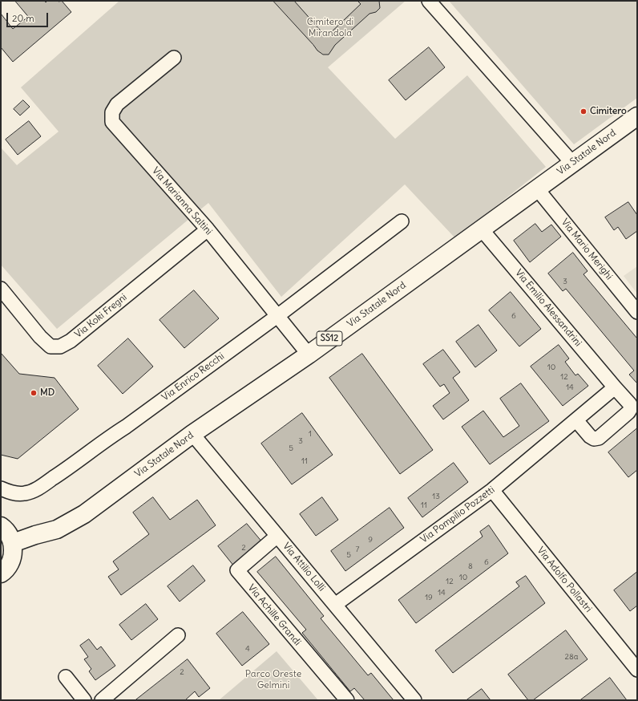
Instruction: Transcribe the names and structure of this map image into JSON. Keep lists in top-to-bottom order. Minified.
{"streets":{"main road":["Via Statale Nord","SS12"],"street":["Via Marianna Saltini","Via Mario Merighi","Via Emilio Alessandrini","Via Koki Fregni","Via Enrico Recchi","Via Pompilio Pozzetti","Via Attilio Lolli","Via Adolfo Pollastri","Via Achille Grandi"]},"crossings":[["Via Statale Nord","Via Marianna Saltini"],["Via Statale Nord","Via Mario Merighi"],["Via Statale Nord","Via Emilio Alessandrini"],["Via Statale Nord","Via Attilio Lolli"],["Via Marianna Saltini","Via Koki Fregni"],["Via Marianna Saltini","Via Enrico Recchi"],["Via Emilio Alessandrini","Via Pompilio Pozzetti"],["Via Pompilio Pozzetti","Via Attilio Lolli"],["Via Pompilio Pozzetti","Via Adolfo Pollastri"],["Via Attilio Lolli","Via Achille Grandi"]],"parks":["Cimitero di Mirandola","Parco Oreste Gelmini"],"places":["Cimitero","MD"],"house_numbers":["3","6","10","12","14","1","3","5","11","13","11","9","2","7","5","6","8","10","12","14","19","4","28a","2"],"scale_bar":"20 m"}
